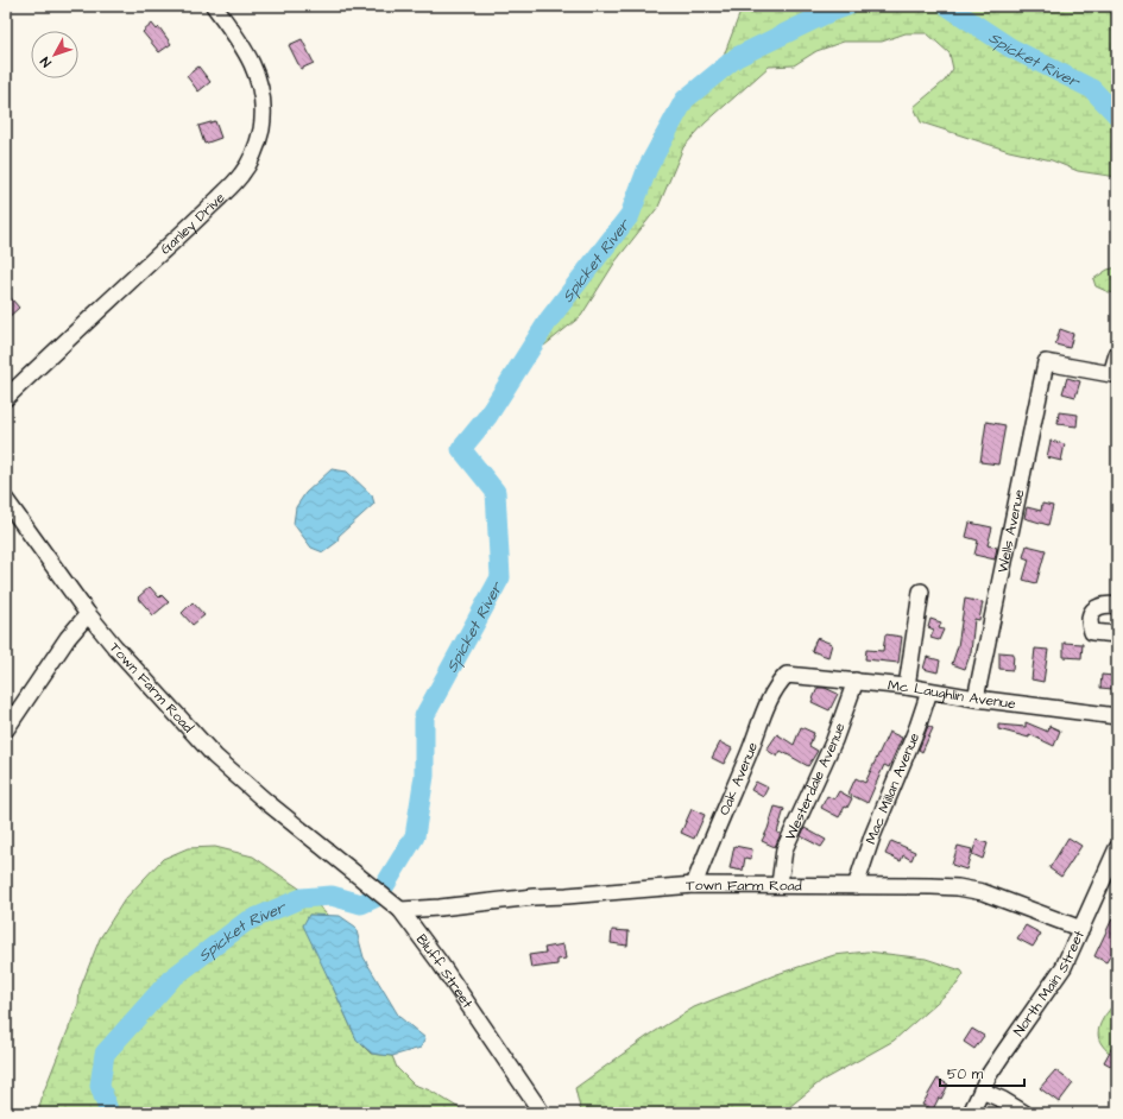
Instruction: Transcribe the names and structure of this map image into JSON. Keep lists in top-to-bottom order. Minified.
{"streets":{"street":["Ganley Drive","Wells Avenue","Town Farm Road","Mc Laughlin Avenue","Oak Avenue","Westerdale Avenue","Mac Millan Avenue","Bluff Street","North Main Street"]},"crossings":[["Wells Avenue","Mc Laughlin Avenue"],["Town Farm Road","Oak Avenue"],["Town Farm Road","Westerdale Avenue"],["Town Farm Road","Mac Millan Avenue"],["Town Farm Road","Bluff Street"],["Town Farm Road","North Main Street"],["Mc Laughlin Avenue","Oak Avenue"],["Mc Laughlin Avenue","Westerdale Avenue"],["Mc Laughlin Avenue","Mac Millan Avenue"]],"water":["Spicket River"],"scale_bar":"50 m","north":"bottom left"}
